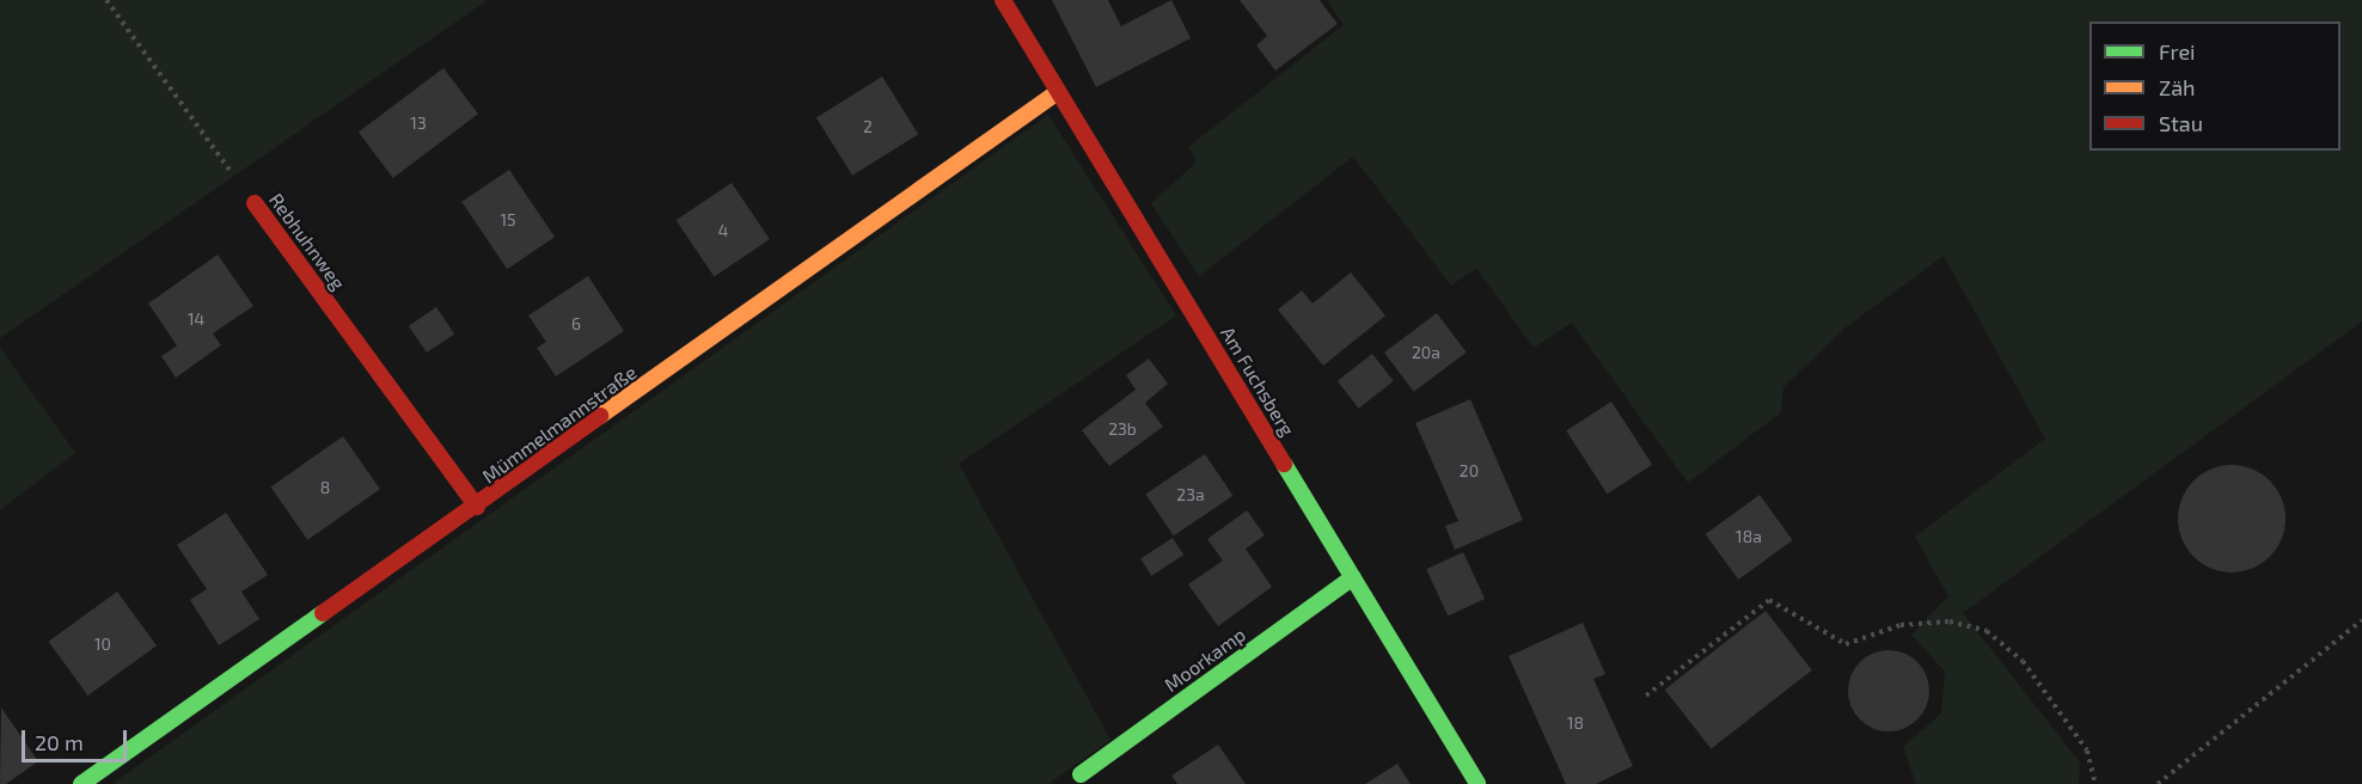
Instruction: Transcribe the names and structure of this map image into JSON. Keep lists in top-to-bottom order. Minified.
{"streets":{"street":["Rebhuhnweg","Am Fuchsberg","Mümmelmannstraße","Moorkamp"]},"crossings":[["Rebhuhnweg","Mümmelmannstraße"],["Am Fuchsberg","Mümmelmannstraße"],["Am Fuchsberg","Moorkamp"]],"house_numbers":["13","2","15","4","14","6","20a","23b","20","8","23a","18a","10","18"],"legend":["Frei","Zäh","Stau"],"scale_bar":"20 m"}
